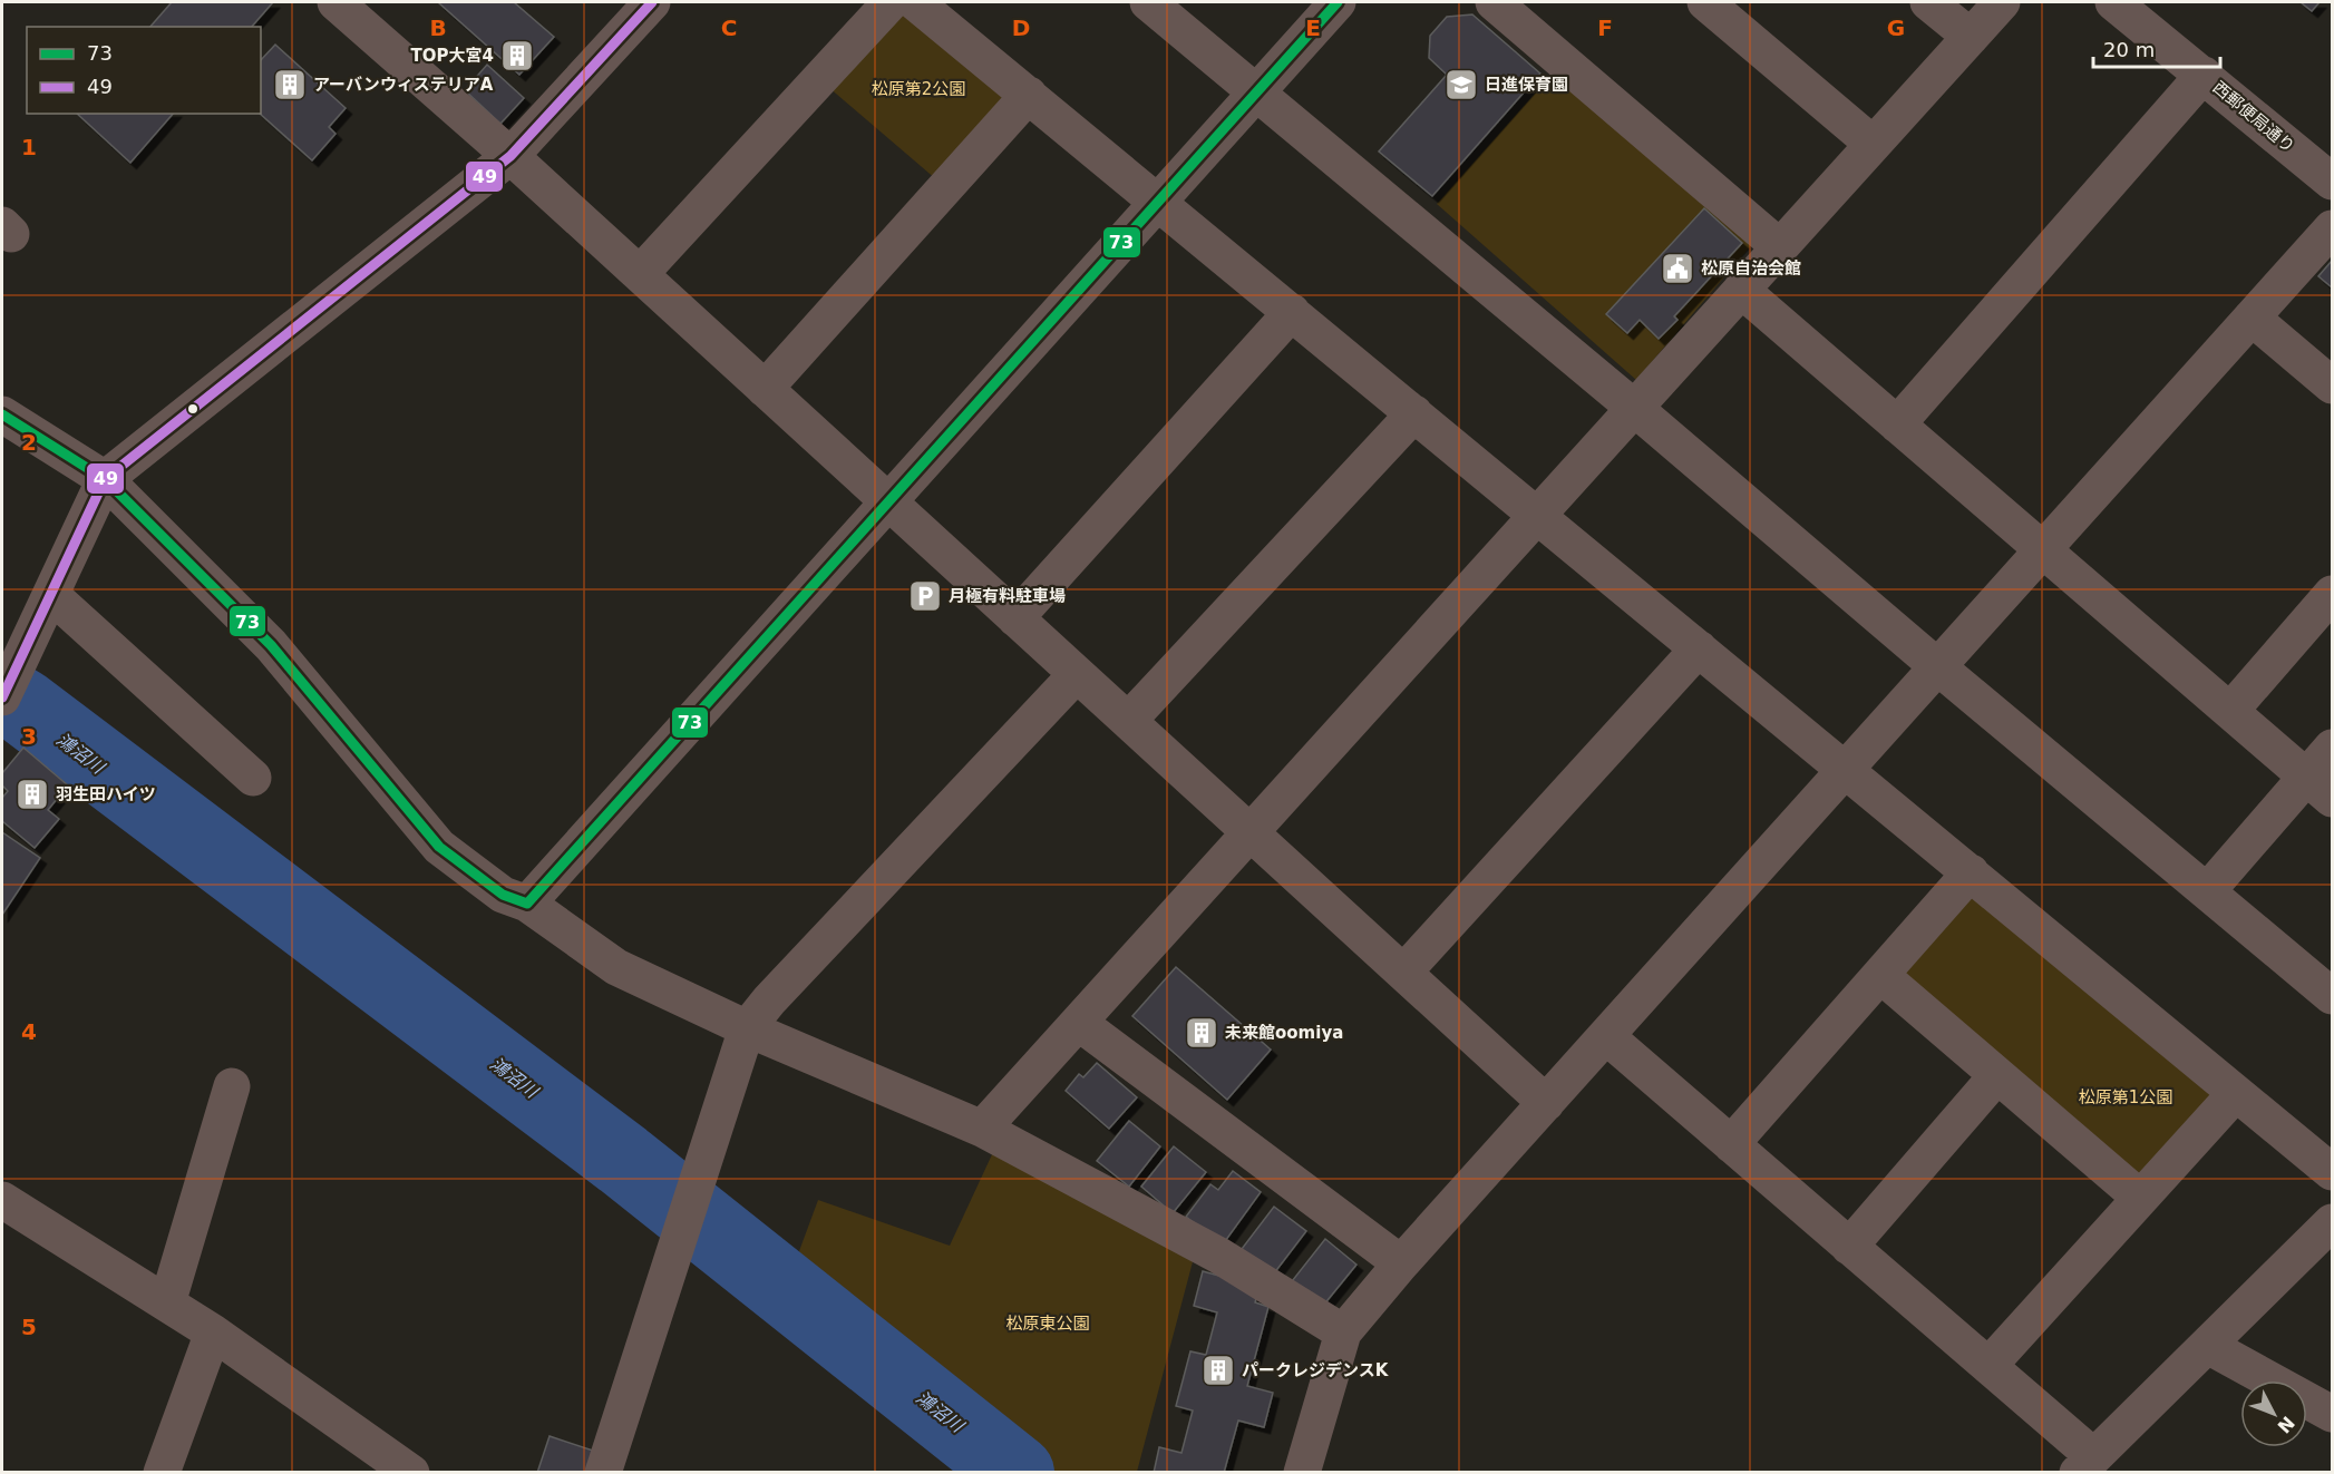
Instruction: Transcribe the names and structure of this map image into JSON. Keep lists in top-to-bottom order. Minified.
{"streets":{"street":["西郵便局通り"]},"water":["鴻沼川"],"parks":["松原第2公園","松原第1公園","松原東公園"],"places":{"building":["TOP大宮4","アーバンウィステリアA","羽生田ハイツ","未来館oomiya","パークレジデンスK"],"school or university":["日進保育園"],"public building":["松原自治会館"],"parking":["月極有料駐車場"]},"lines":["transit line 73","transit line 49"],"legend":["73","49"],"scale_bar":"20 m","north":"bottom right","grid":{"columns":["B","C","D","E","F","G"],"rows":["1","2","3","4","5"]}}
